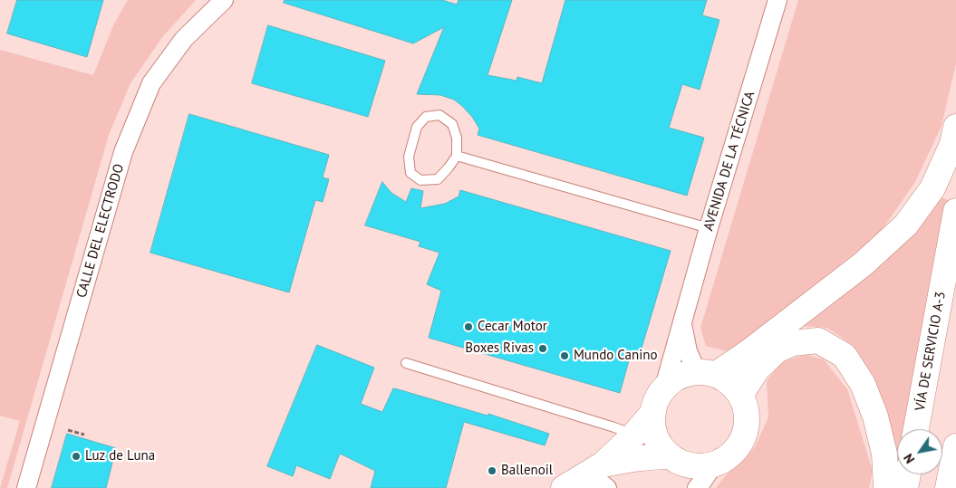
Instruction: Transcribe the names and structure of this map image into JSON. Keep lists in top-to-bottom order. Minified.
{"streets":{"main road":["VÍA DE SERVICIO A-3"],"street":["AVENIDA DE LA TÉCNICA","CALLE DEL ELECTRODO"]},"places":["Cecar Motor","Boxes Rivas","Mundo Canino","Luz de Luna","Ballenoil"],"north":"bottom left"}
